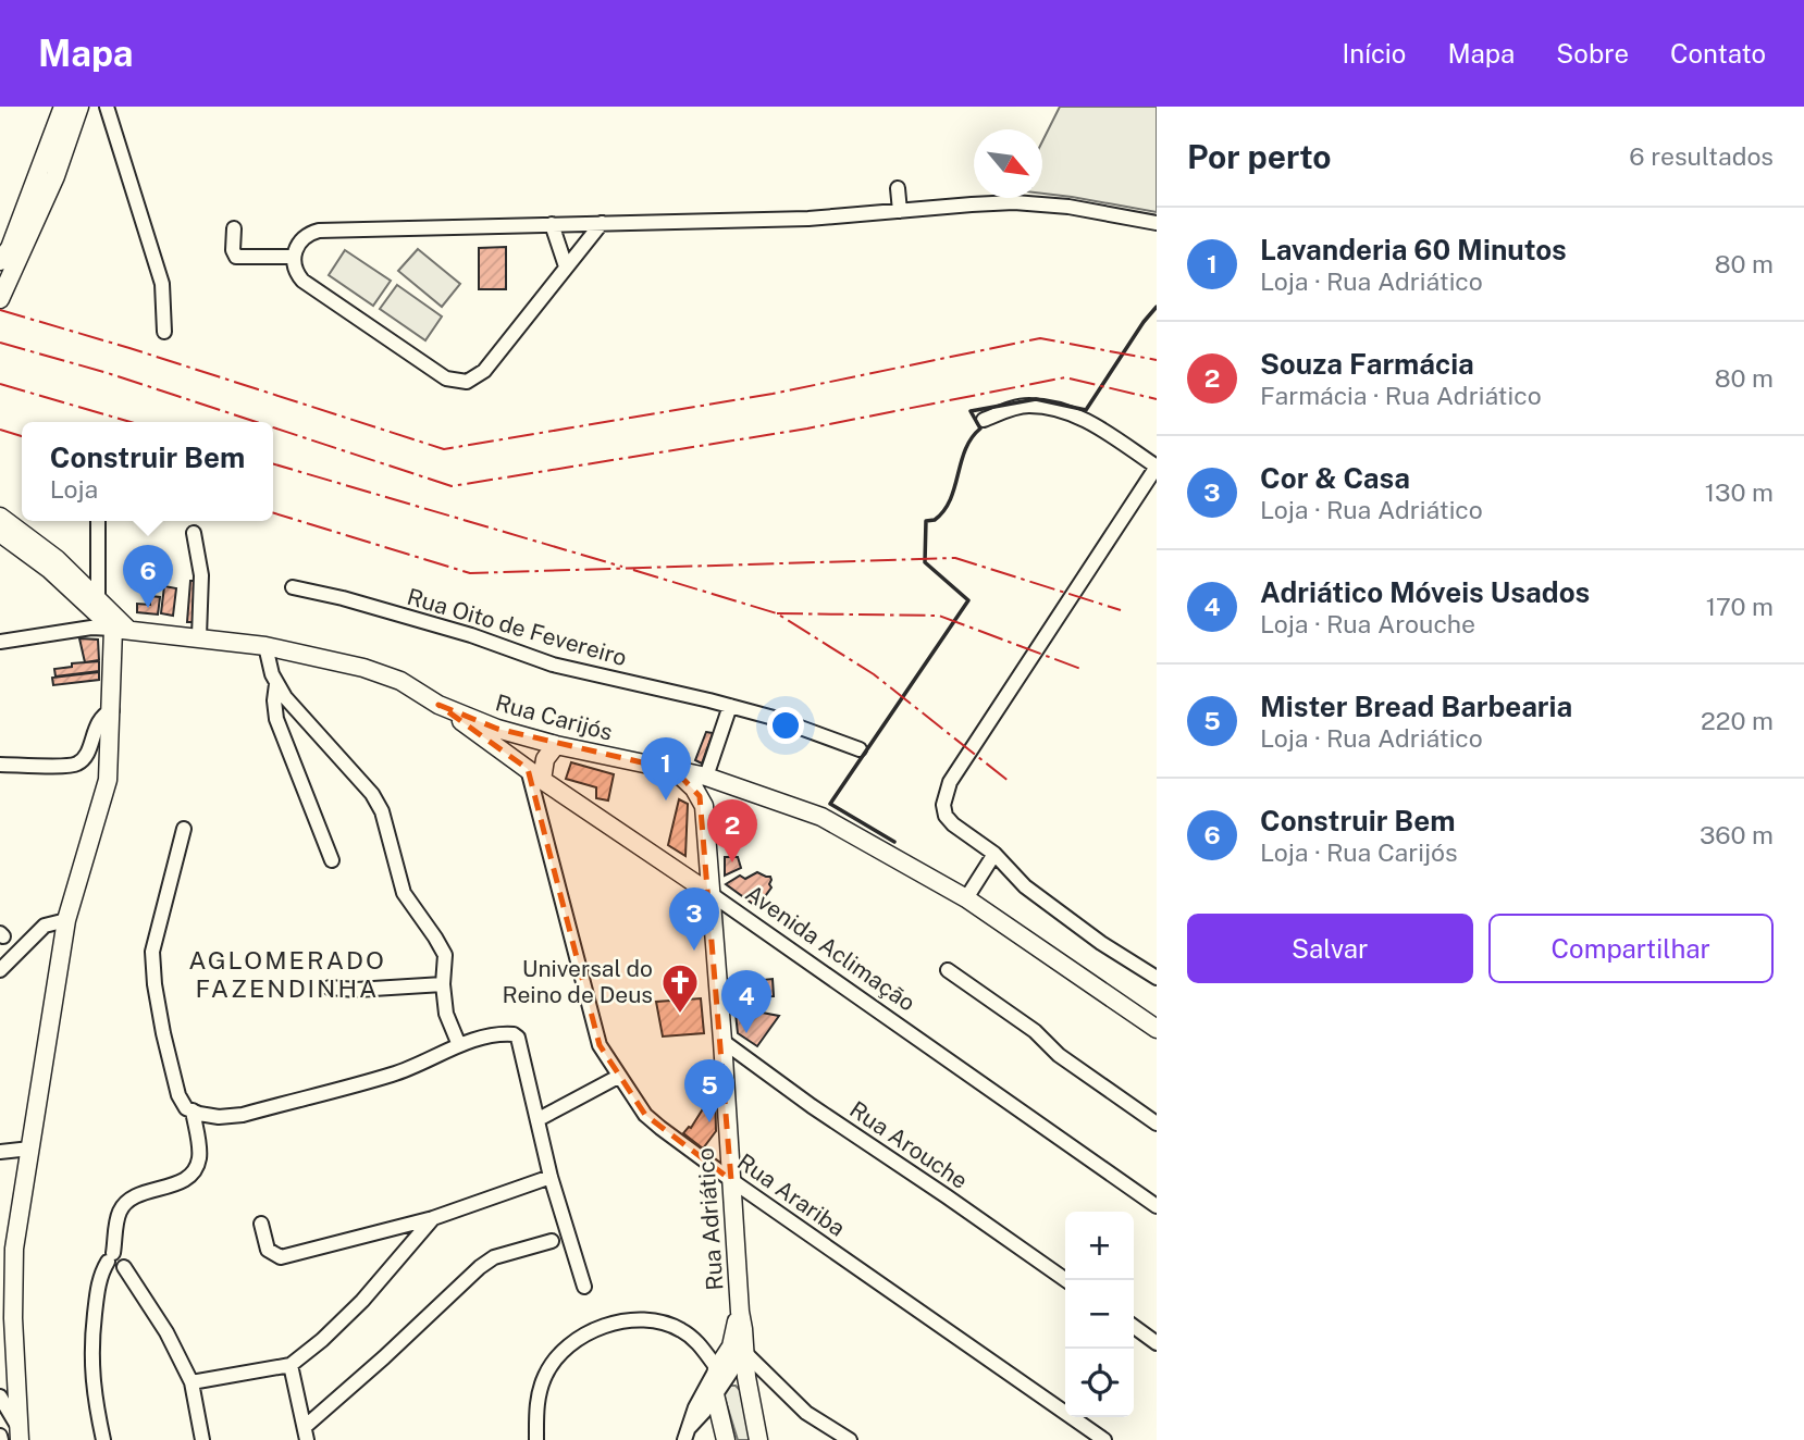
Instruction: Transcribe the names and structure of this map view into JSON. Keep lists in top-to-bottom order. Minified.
{"streets":{"main road":["Rua Carijós","Avenida Aclimação","Rua Adriático"],"street":["Rua Oito de Fevereiro","Rua Arouche","Rua Arariba"]},"crossings":[["Rua Carijós","Avenida Aclimação"],["Avenida Aclimação","Rua Arariba"],["Avenida Aclimação","Rua Adriático"],["Rua Arouche","Rua Adriático"],["Rua Arariba","Rua Adriático"]],"districts":["AGLOMERADO FAZENDINHA"],"places":{"church":["Universal do Reino de Deus"]},"north":"bottom right","page":{"header":"Mapa","nav":["Início","Mapa","Sobre","Contato"],"heading":["Por perto","6 resultados"],"list":[{"mark":"1","name":"Lavanderia 60 Minutos","note":"Loja · Rua Adriático","value":"80 m"},{"mark":"2","name":"Souza Farmácia","note":"Farmácia · Rua Adriático","value":"80 m"},{"mark":"3","name":"Cor & Casa","note":"Loja · Rua Adriático","value":"130 m"},{"mark":"4","name":"Adriático Móveis Usados","note":"Loja · Rua Arouche","value":"170 m"},{"mark":"5","name":"Mister Bread Barbearia","note":"Loja · Rua Adriático","value":"220 m"},{"mark":"6","name":"Construir Bem","note":"Loja · Rua Carijós","value":"360 m"}],"popup":["Construir Bem","Loja"],"pins":["6","1","2","3","4","5"],"buttons":["Salvar","Compartilhar"],"map_buttons":["+","−"]}}
